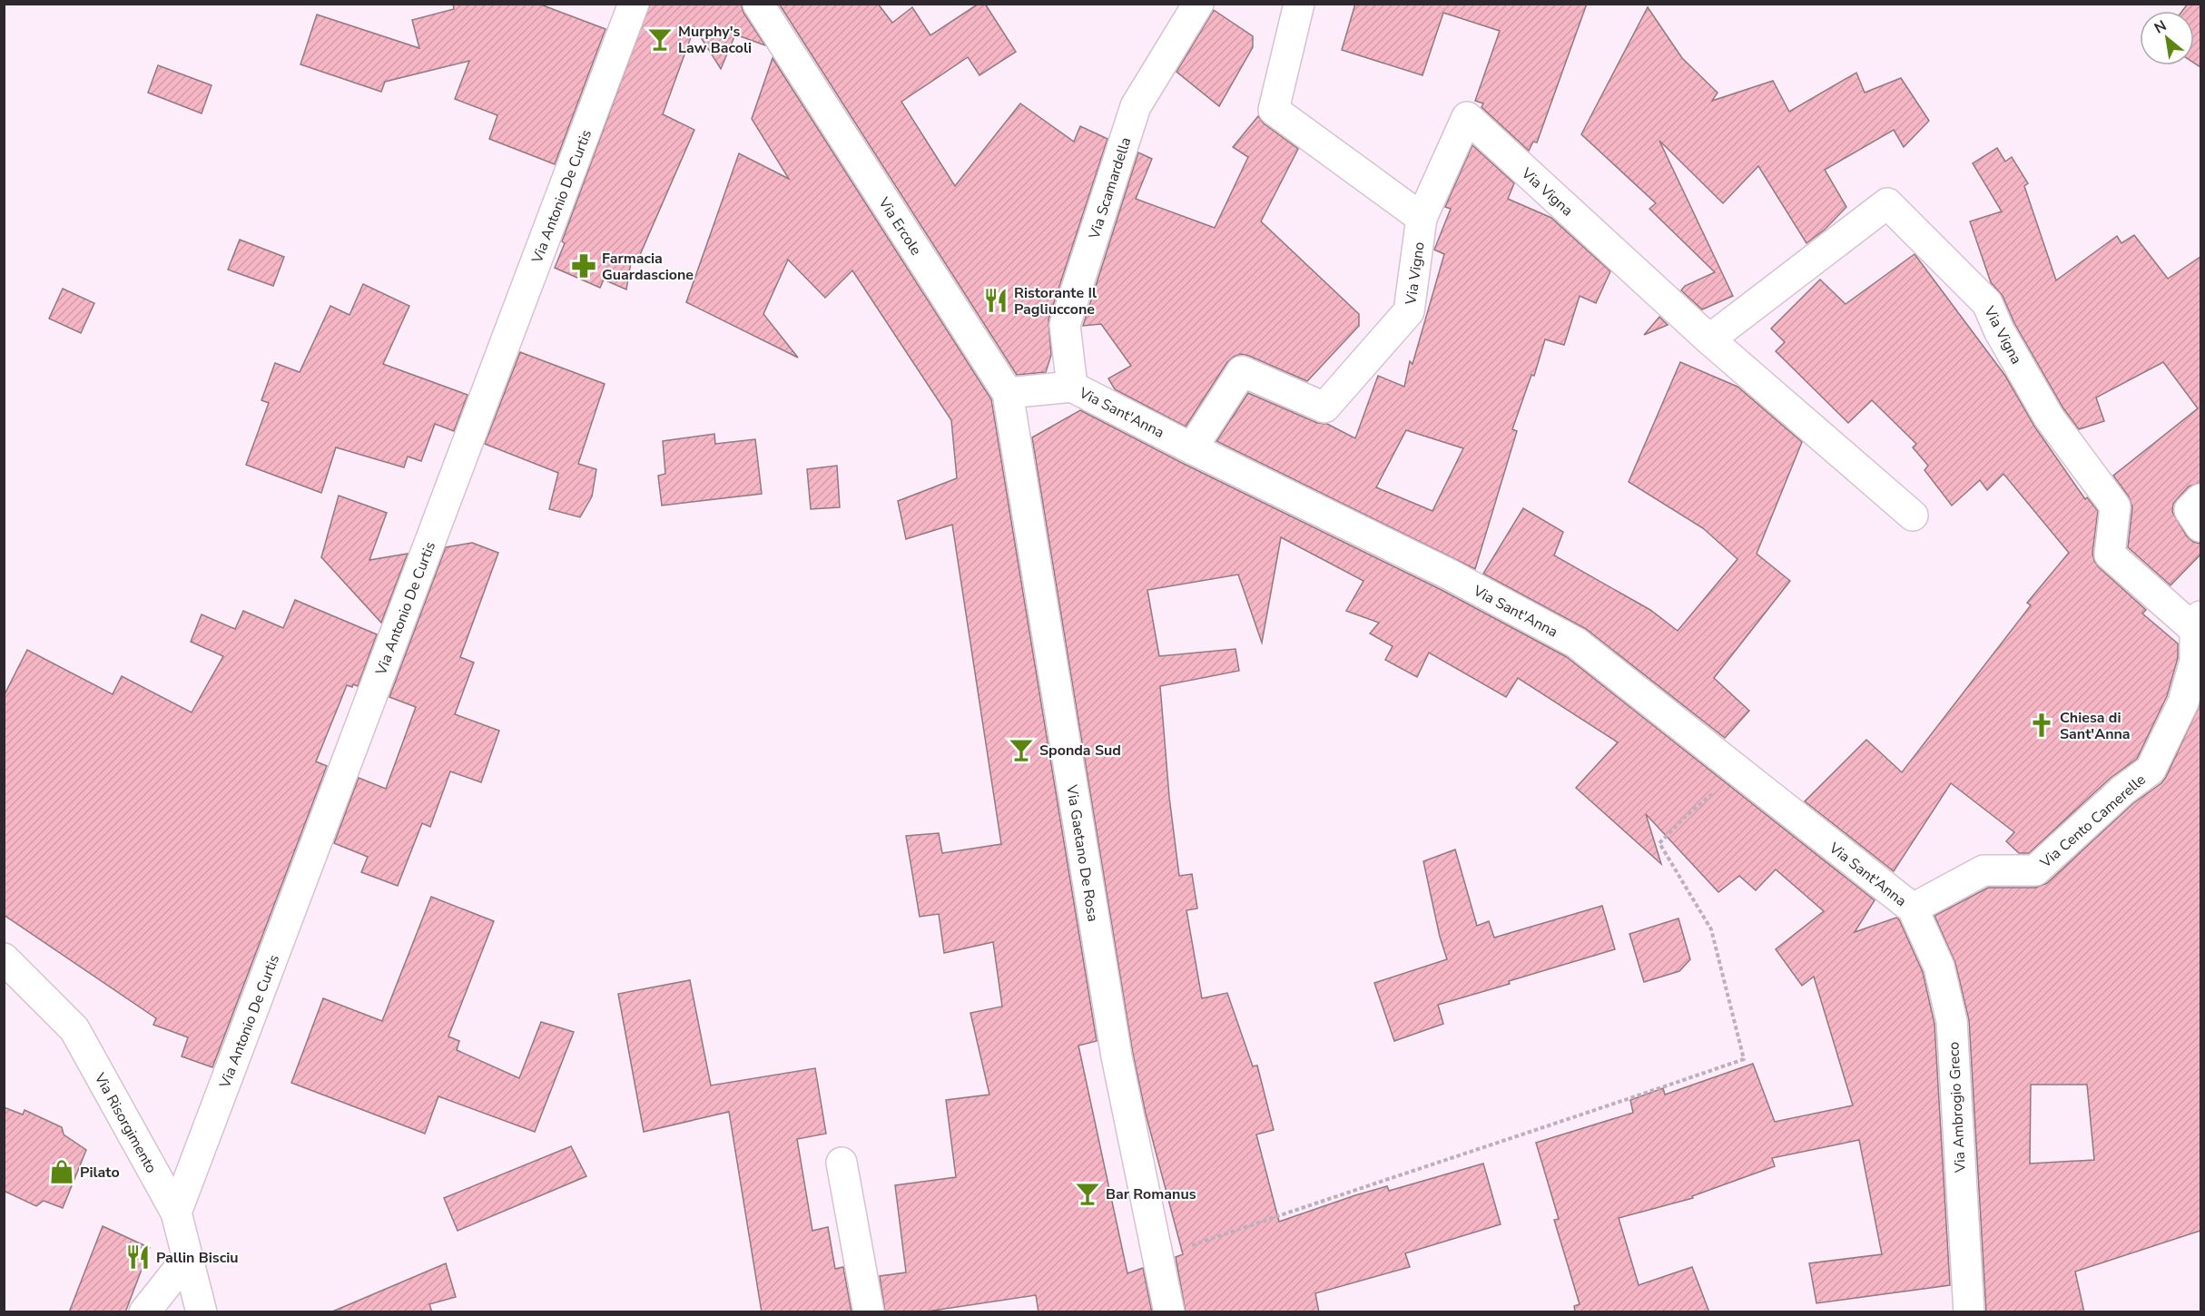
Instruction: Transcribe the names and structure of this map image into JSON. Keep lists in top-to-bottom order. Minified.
{"streets":{"street":["Via Scamardella","Via Vigna","Via Antonio De Curtis","Via Ercole","Via Vigno","Via Sant'Anna","Via Cento Camerelle","Via Gaetano De Rosa","Via Ambrogio Greco","Via Risorgimento"]},"crossings":[["Via Scamardella","Via Sant'Anna"],["Via Vigna","Via Vigno"],["Via Vigna","Via Cento Camerelle"],["Via Antonio De Curtis","Via Risorgimento"],["Via Ercole","Via Gaetano De Rosa"],["Via Vigno","Via Sant'Anna"],["Via Sant'Anna","Via Cento Camerelle"],["Via Sant'Anna","Via Ambrogio Greco"],["Via Cento Camerelle","Via Ambrogio Greco"]],"places":{"bar":["Murphy's Law Bacoli","Sponda Sud","Bar Romanus"],"pharmacy":["Farmacia Guardascione"],"restaurant":["Ristorante Il Pagliuccone","Pallin Bisciu"],"church":["Chiesa di Sant'Anna"],"shop":["Pilato"]},"north":"top left"}
